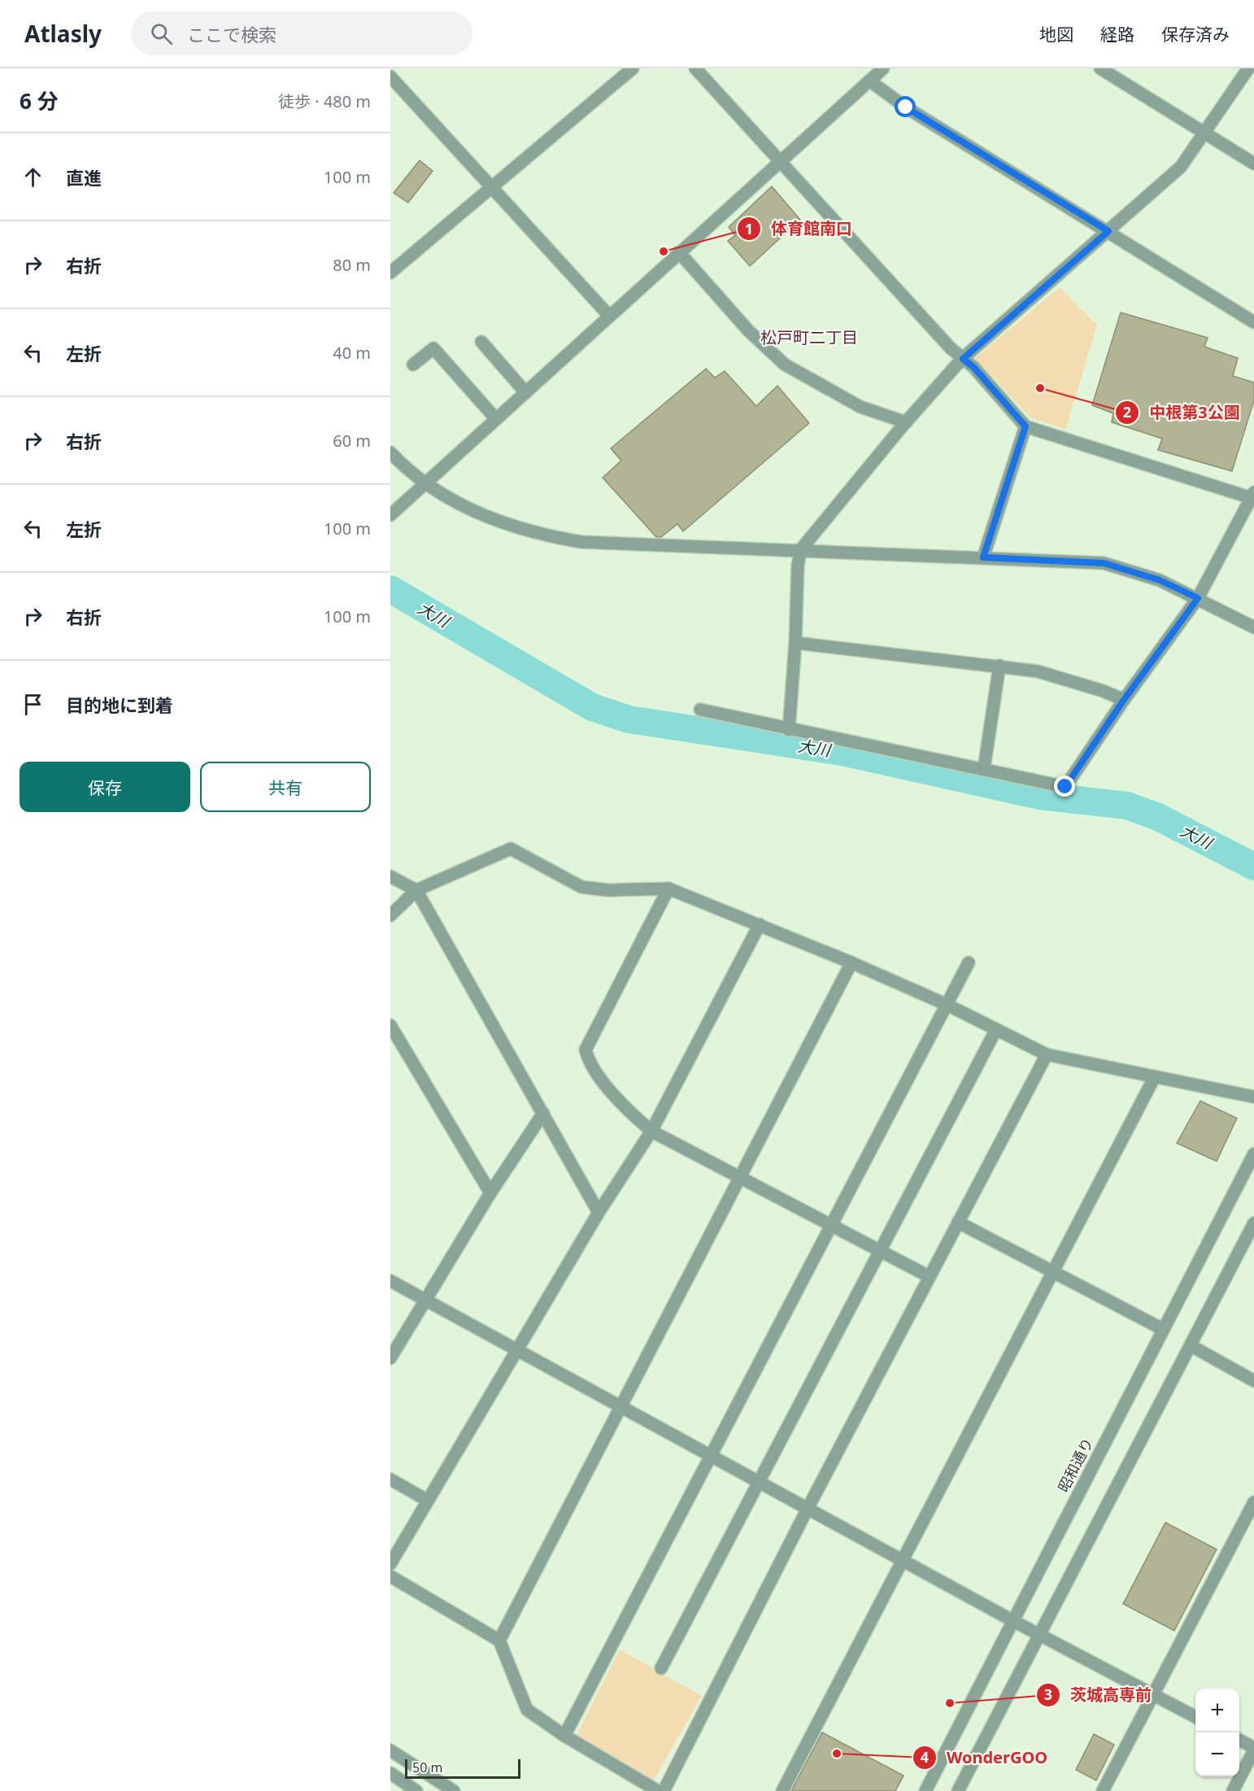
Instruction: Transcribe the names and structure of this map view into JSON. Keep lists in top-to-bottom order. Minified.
{"streets":{"street":["昭和通り"]},"districts":["松戸町二丁目"],"water":["大川"],"places":["体育館南口","中根第3公園","茨城高専前","WonderGOO"],"scale_bar":"50 m","page":{"header":"Atlasly","search":"ここで検索","nav":["地図","経路","保存済み"],"heading":["6 分","徒歩 · 480 m"],"list":[["直進","100 m"],["右折","80 m"],["左折","40 m"],["右折","60 m"],["左折","100 m"],["右折","100 m"],"目的地に到着"],"buttons":["保存","共有"],"map_buttons":["+","−"],"scale":"50 m"}}
